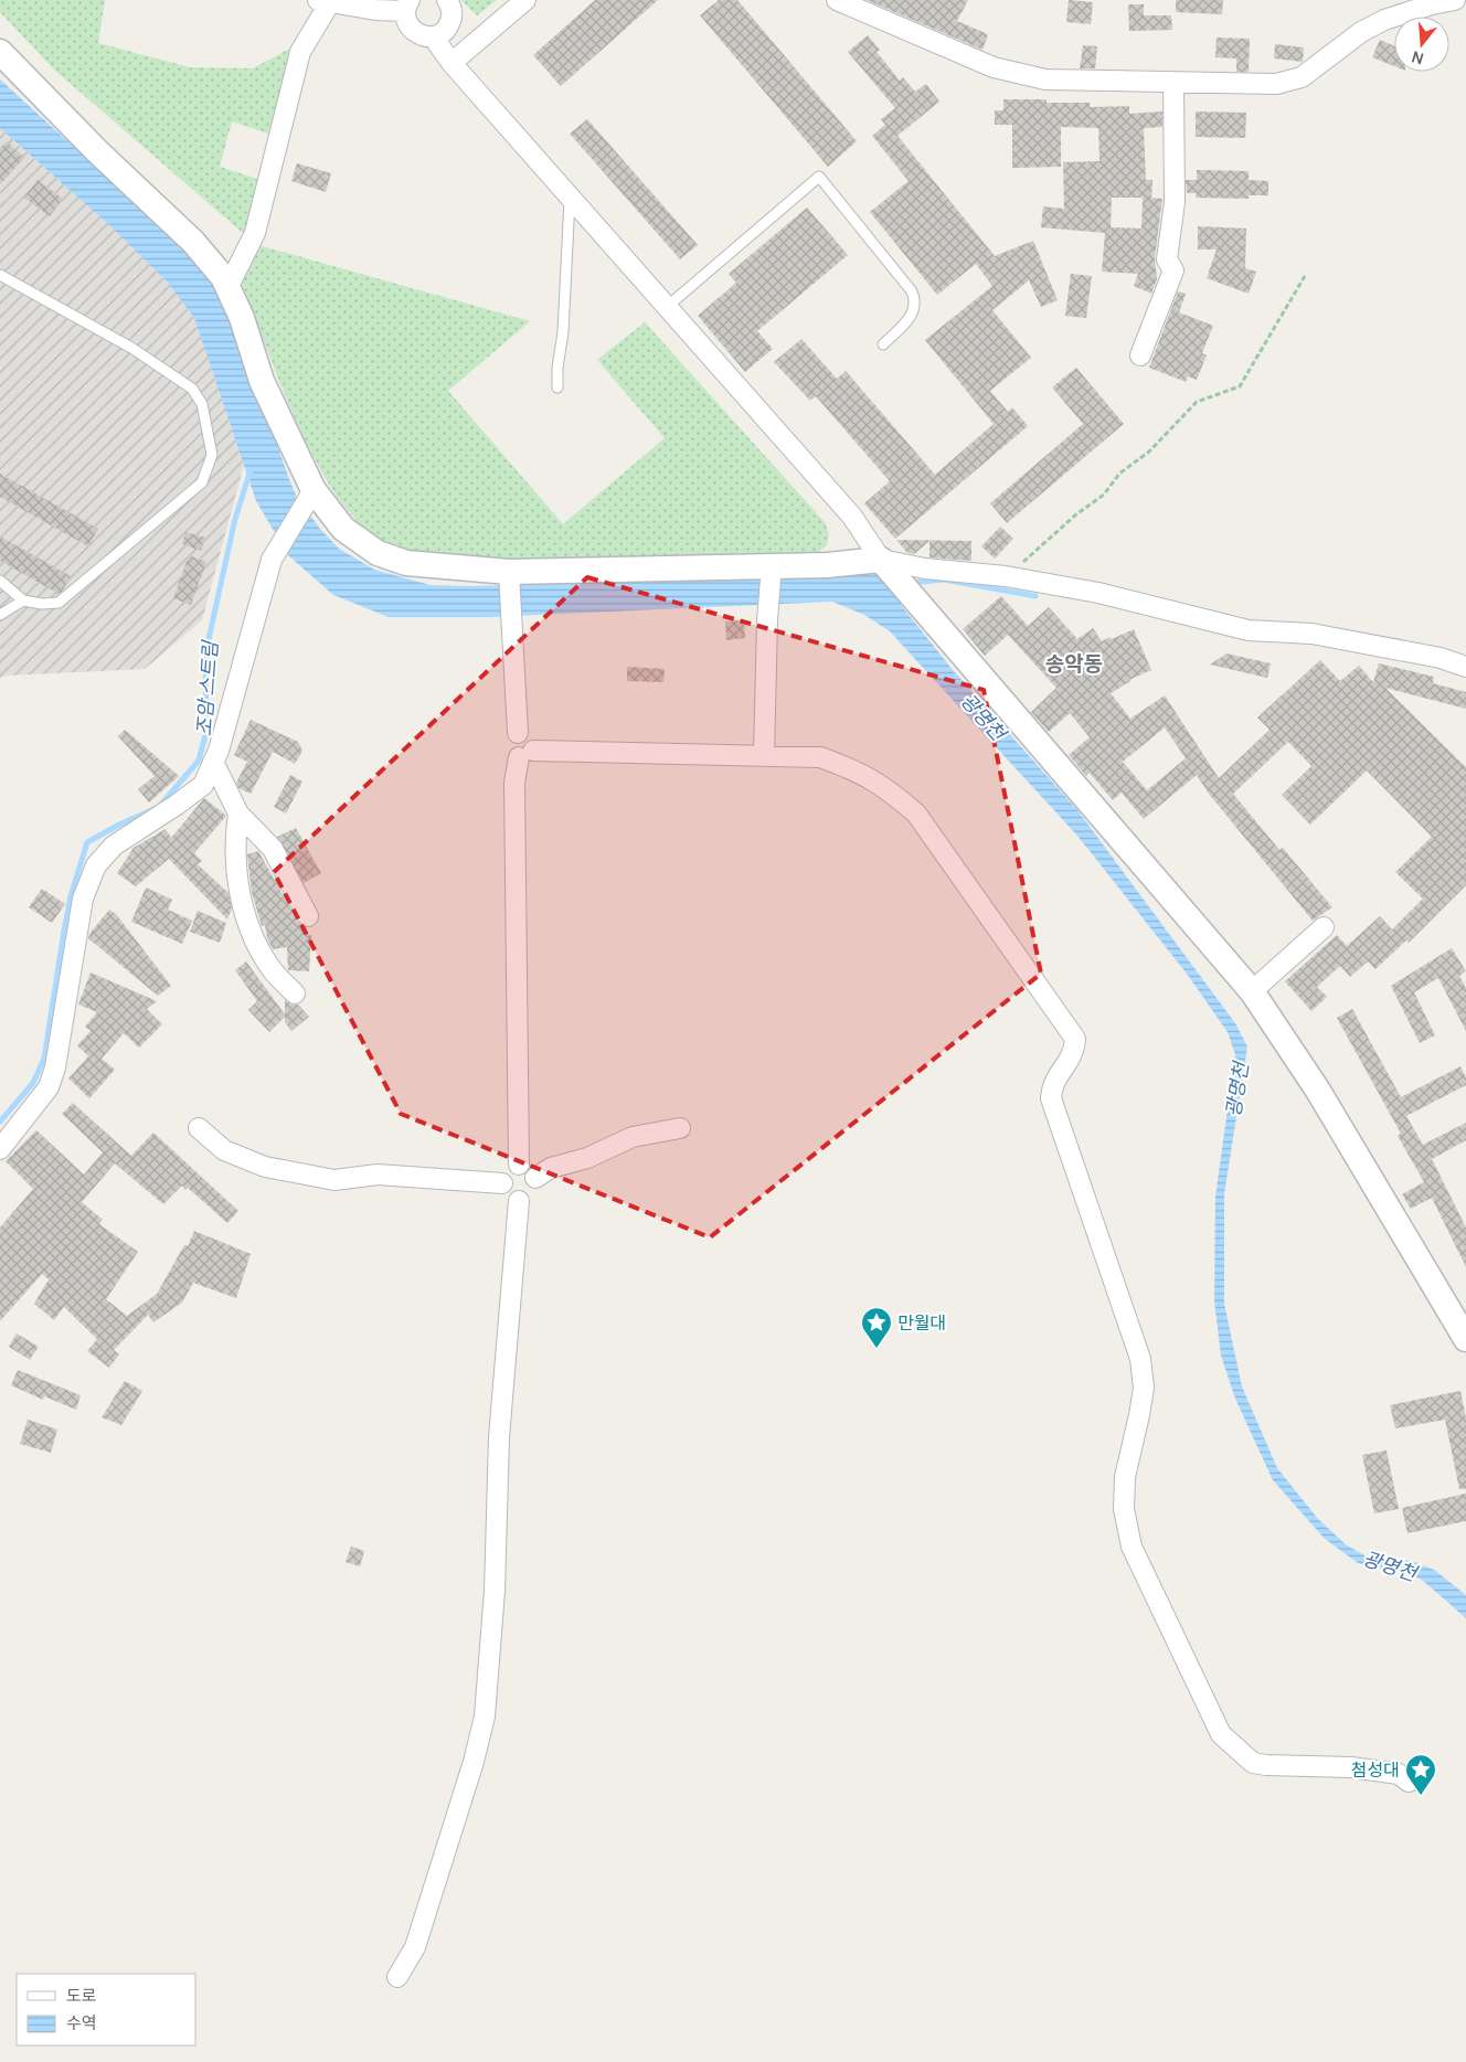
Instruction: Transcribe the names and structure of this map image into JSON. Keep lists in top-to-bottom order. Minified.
{"districts":["송악동"],"water":["조암 스트림","광명천"],"places":{"place":["만월대","첨성대"]},"legend":["도로","수역"],"north":"bottom"}
